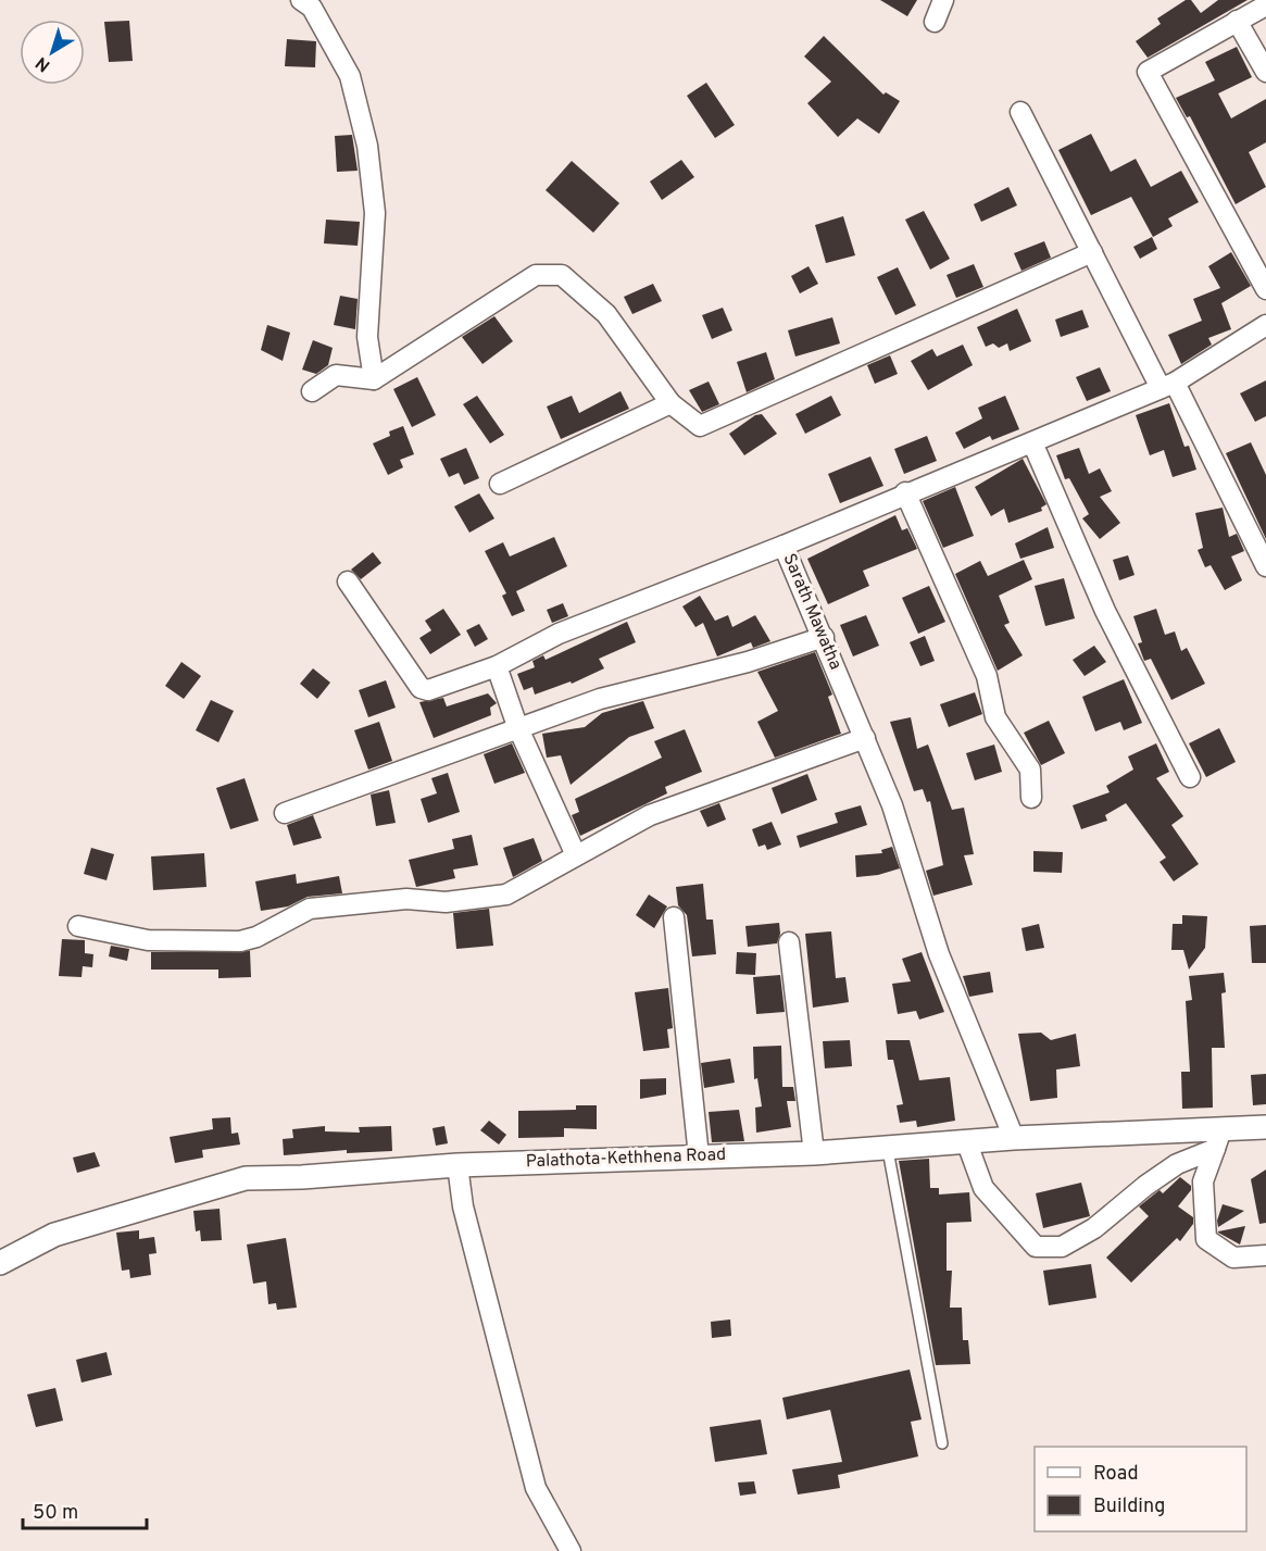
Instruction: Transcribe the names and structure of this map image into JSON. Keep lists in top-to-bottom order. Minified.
{"streets":{"street":["Sarath Mawatha","Palathota-Kethhena Road"]},"crossings":[["Sarath Mawatha","Palathota-Kethhena Road"]],"legend":["Road","Building"],"scale_bar":"50 m","north":"bottom left"}
